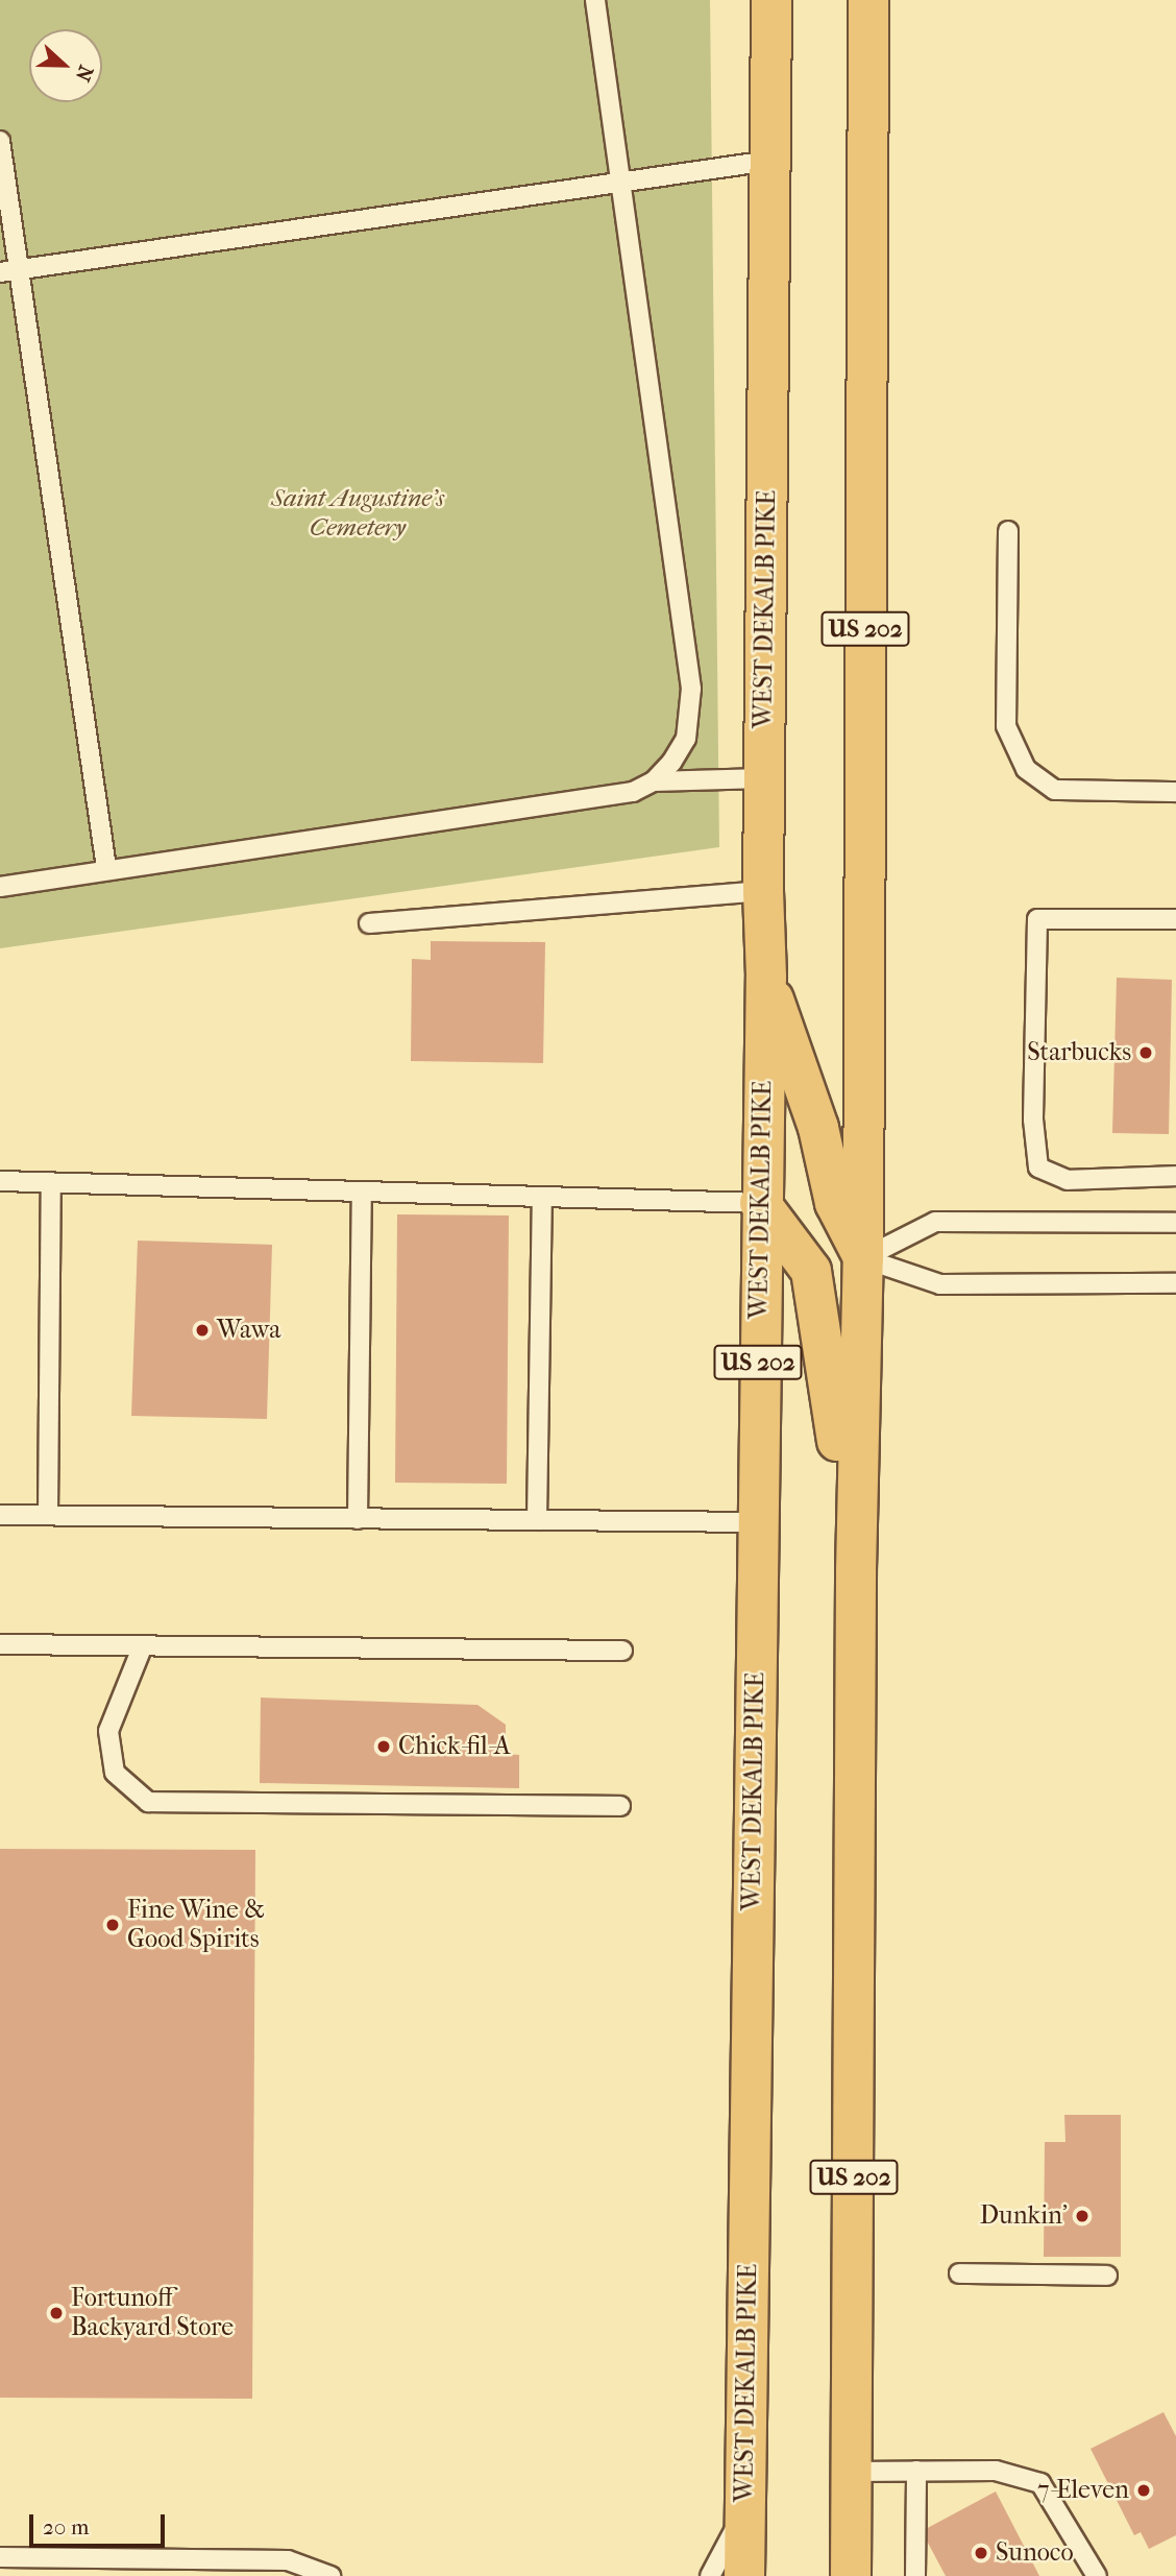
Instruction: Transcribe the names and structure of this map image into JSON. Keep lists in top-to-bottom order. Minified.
{"streets":{"highway":["WEST DEKALB PIKE","US 202"]},"parks":["Saint Augustine's Cemetery"],"places":["Starbucks","Wawa","Chick-fil-A","Fine Wine & Good Spirits","Dunkin'","Fortunoff Backyard Store","7-Eleven","Sunoco"],"scale_bar":"20 m","north":"right"}
